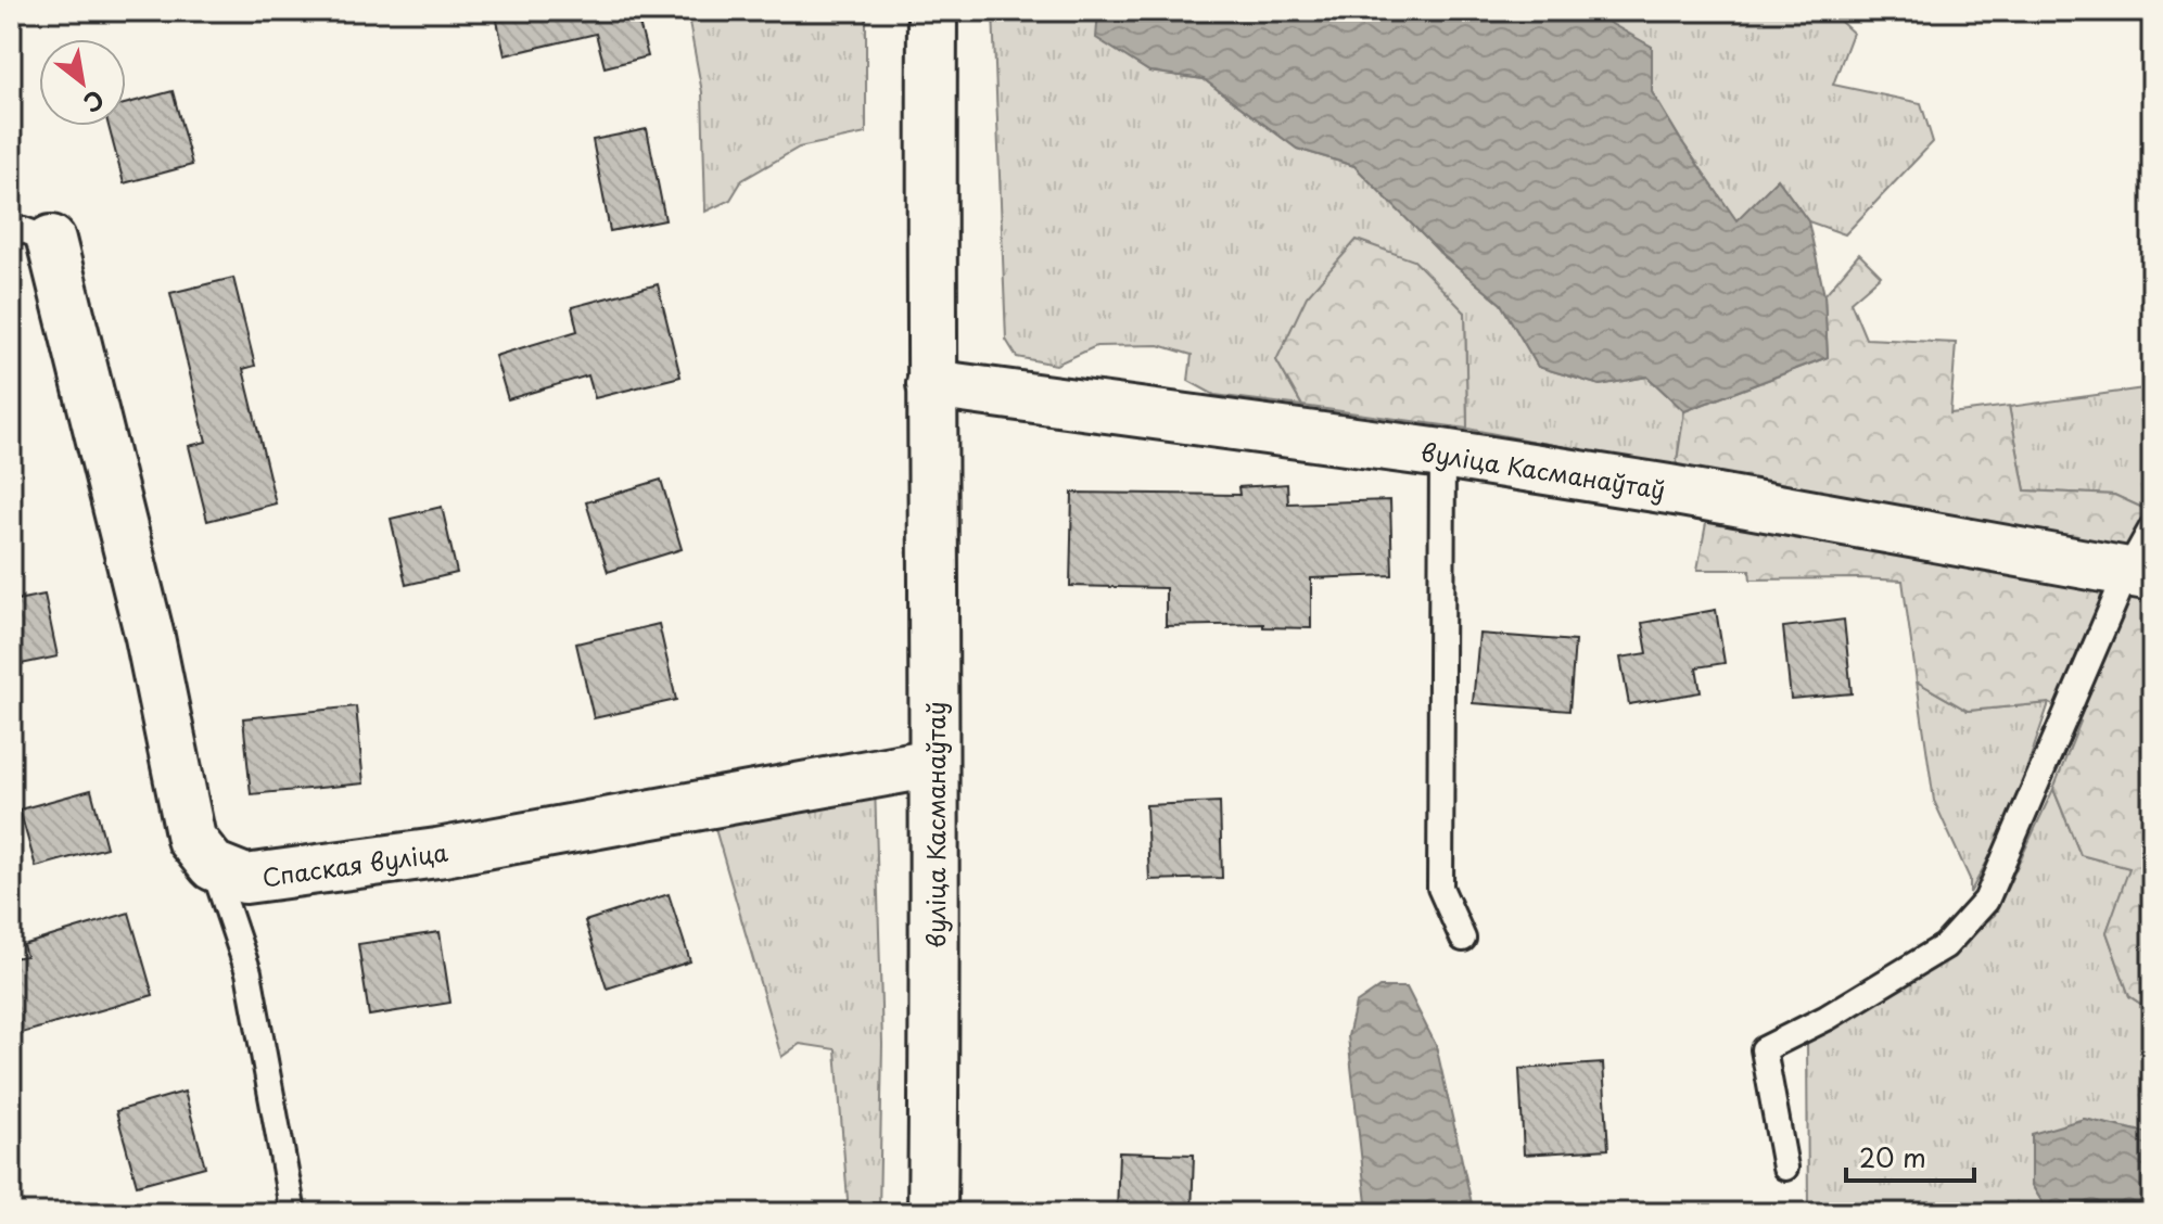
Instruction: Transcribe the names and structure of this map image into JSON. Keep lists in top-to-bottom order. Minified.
{"streets":{"street":["вуліца Касманаўтаў","Спаская вуліца"]},"crossings":[["вуліца Касманаўтаў","Спаская вуліца"]],"scale_bar":"20 m","north":"bottom right"}
